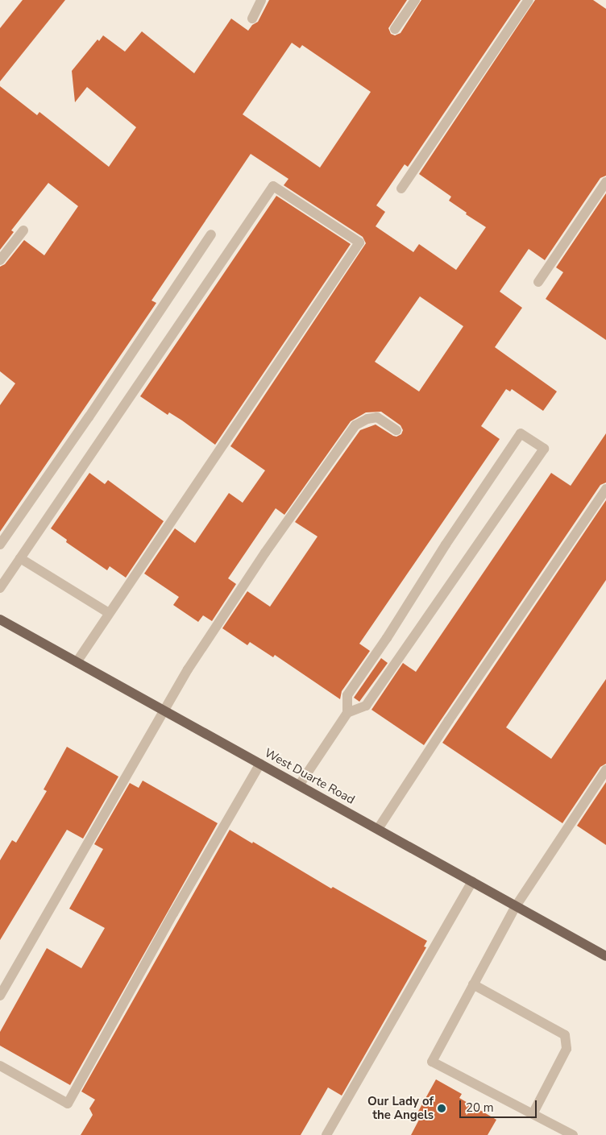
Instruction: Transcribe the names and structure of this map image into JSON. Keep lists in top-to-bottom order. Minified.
{"streets":{"main road":["West Duarte Road"]},"places":["Our Lady of the Angels"],"scale_bar":"20 m"}
